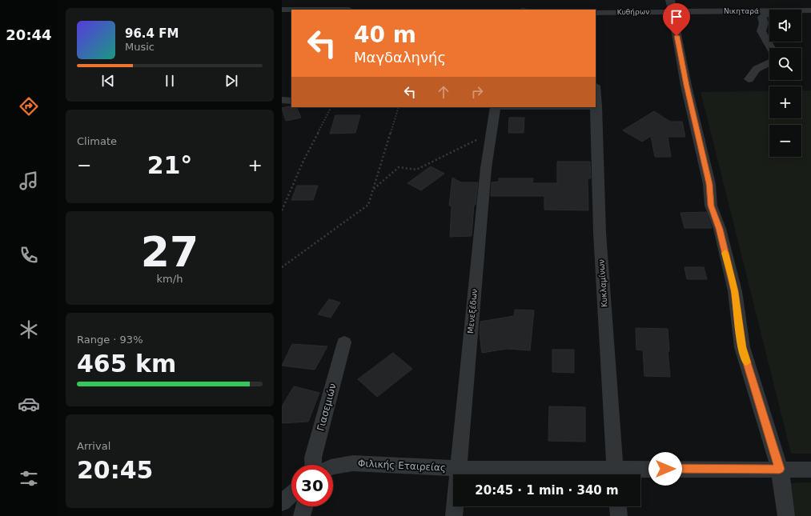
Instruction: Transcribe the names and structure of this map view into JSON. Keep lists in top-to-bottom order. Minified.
{"streets":{"street":["Νικηταρά","Κυθήρων","Κυκλαμίνων","Μενεξέδων","Γιασεμιών","Φιλικής Εταιρείας"]},"crossings":[["Νικηταρά","Κυθήρων"],["Κυκλαμίνων","Φιλικής Εταιρείας"],["Μενεξέδων","Φιλικής Εταιρείας"]],"page":{"tabs":"20:44","map_buttons":["+","−"],"turn":["40 m","Μαγδαληνής"],"song":["96.4 FM","Music"],"tile":["Climate",["27","km/h"],["Range · 93%","465 km"],["Arrival","20:45"]],"heat":["−","21°","+"],"limit":"30","trip":"20:45 · 1 min · 340 m"}}
